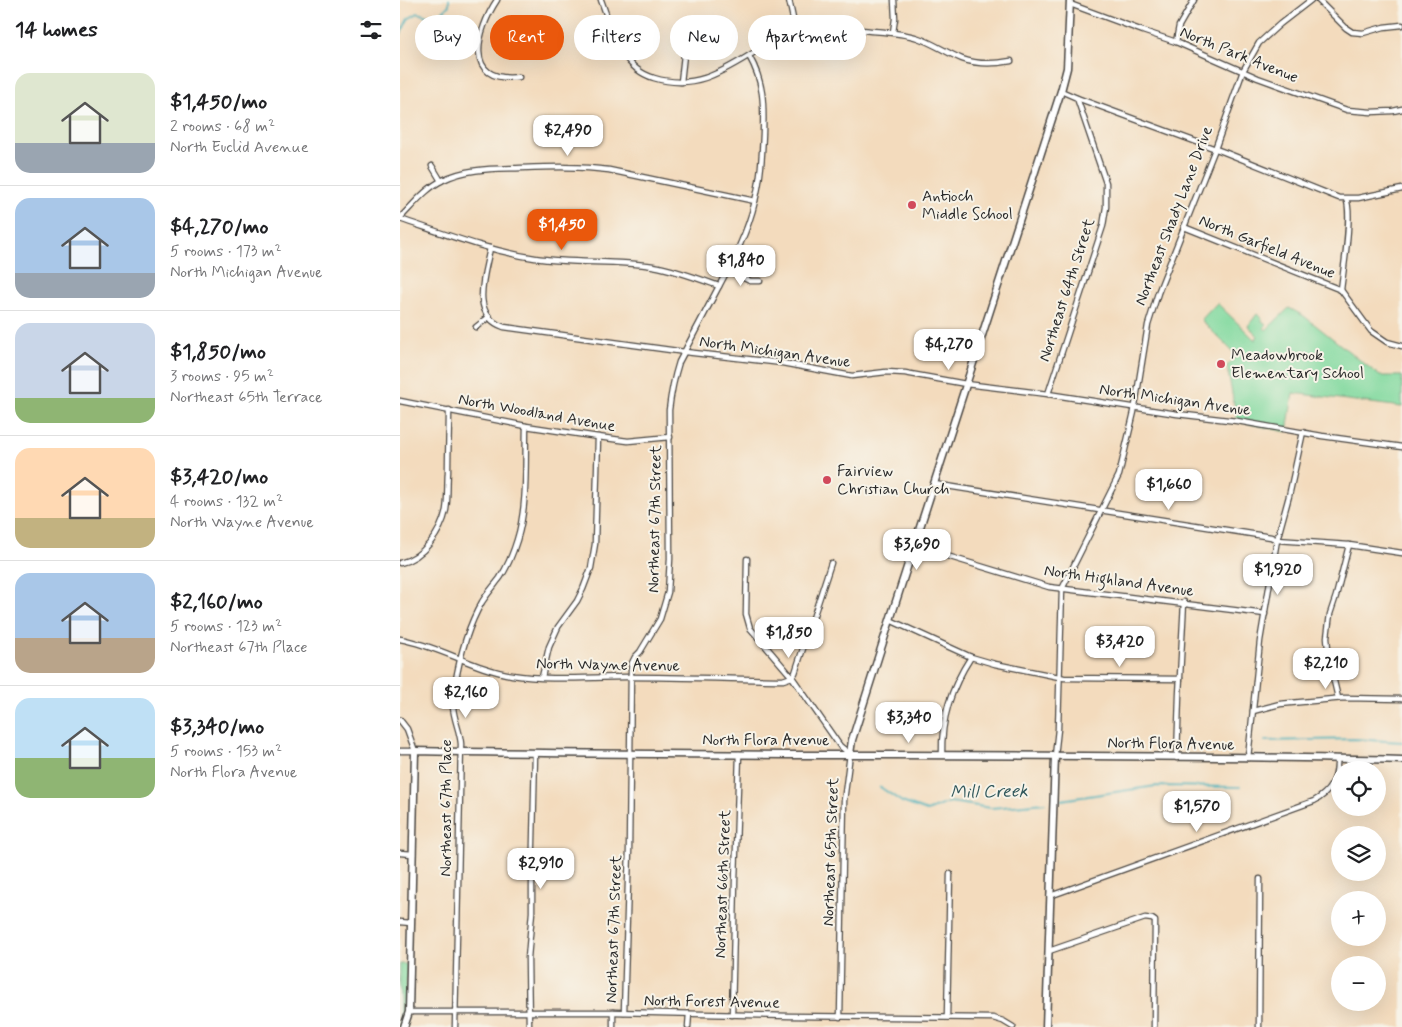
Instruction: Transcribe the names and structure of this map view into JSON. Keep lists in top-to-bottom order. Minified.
{"streets":{"street":["North Park Avenue","Northeast Shady Lane Drive","North Garfield Avenue","Northeast 64th Street","North Michigan Avenue","North Woodland Avenue","Northeast 67th Street","North Highland Avenue","North Wayne Avenue","North Flora Avenue","Northeast 67th Place","Northeast 65th Street","Northeast 66th Street","North Forest Avenue"]},"crossings":[["North Park Avenue","Northeast Shady Lane Drive"],["Northeast Shady Lane Drive","North Garfield Avenue"],["Northeast Shady Lane Drive","North Michigan Avenue"],["Northeast Shady Lane Drive","North Highland Avenue"],["Northeast Shady Lane Drive","North Flora Avenue"],["Northeast 64th Street","North Michigan Avenue"],["North Michigan Avenue","Northeast 67th Street"],["North Michigan Avenue","Northeast 65th Street"],["North Woodland Avenue","Northeast 67th Street"],["North Woodland Avenue","Northeast 67th Place"],["Northeast 67th Street","North Wayne Avenue"],["Northeast 67th Street","North Flora Avenue"],["Northeast 67th Street","North Forest Avenue"],["North Highland Avenue","Northeast 65th Street"],["North Wayne Avenue","Northeast 67th Place"],["North Flora Avenue","Northeast 67th Place"],["North Flora Avenue","Northeast 65th Street"],["North Flora Avenue","Northeast 66th Street"],["Northeast 67th Place","North Forest Avenue"],["Northeast 65th Street","North Forest Avenue"],["Northeast 66th Street","North Forest Avenue"]],"water":["Mill Creek"],"places":["Antioch Middle School","Meadowbrook Elementary School","Fairview Christian Church"],"page":{"heading":"14 homes","chip":["Buy","Rent","Filters","New","Apartment"],"list":[{"name":"$1,450/mo","note":"2 rooms · 68 m² · North Euclid Avenue"},{"name":"$4,270/mo","note":"5 rooms · 173 m² · North Michigan Avenue"},{"name":"$1,850/mo","note":"3 rooms · 95 m² · Northeast 65th Terrace"},{"name":"$3,420/mo","note":"4 rooms · 132 m² · North Wayne Avenue"},{"name":"$2,160/mo","note":"5 rooms · 123 m² · Northeast 67th Place"},{"name":"$3,340/mo","note":"5 rooms · 153 m² · North Flora Avenue"}],"price":["$2,490","$1,450","$1,840","$4,270","$1,660","$3,690","$1,920","$1,850","$3,420","$2,210","$2,160","$3,340","$1,570","$2,910"],"map_buttons":["+","−"]}}
